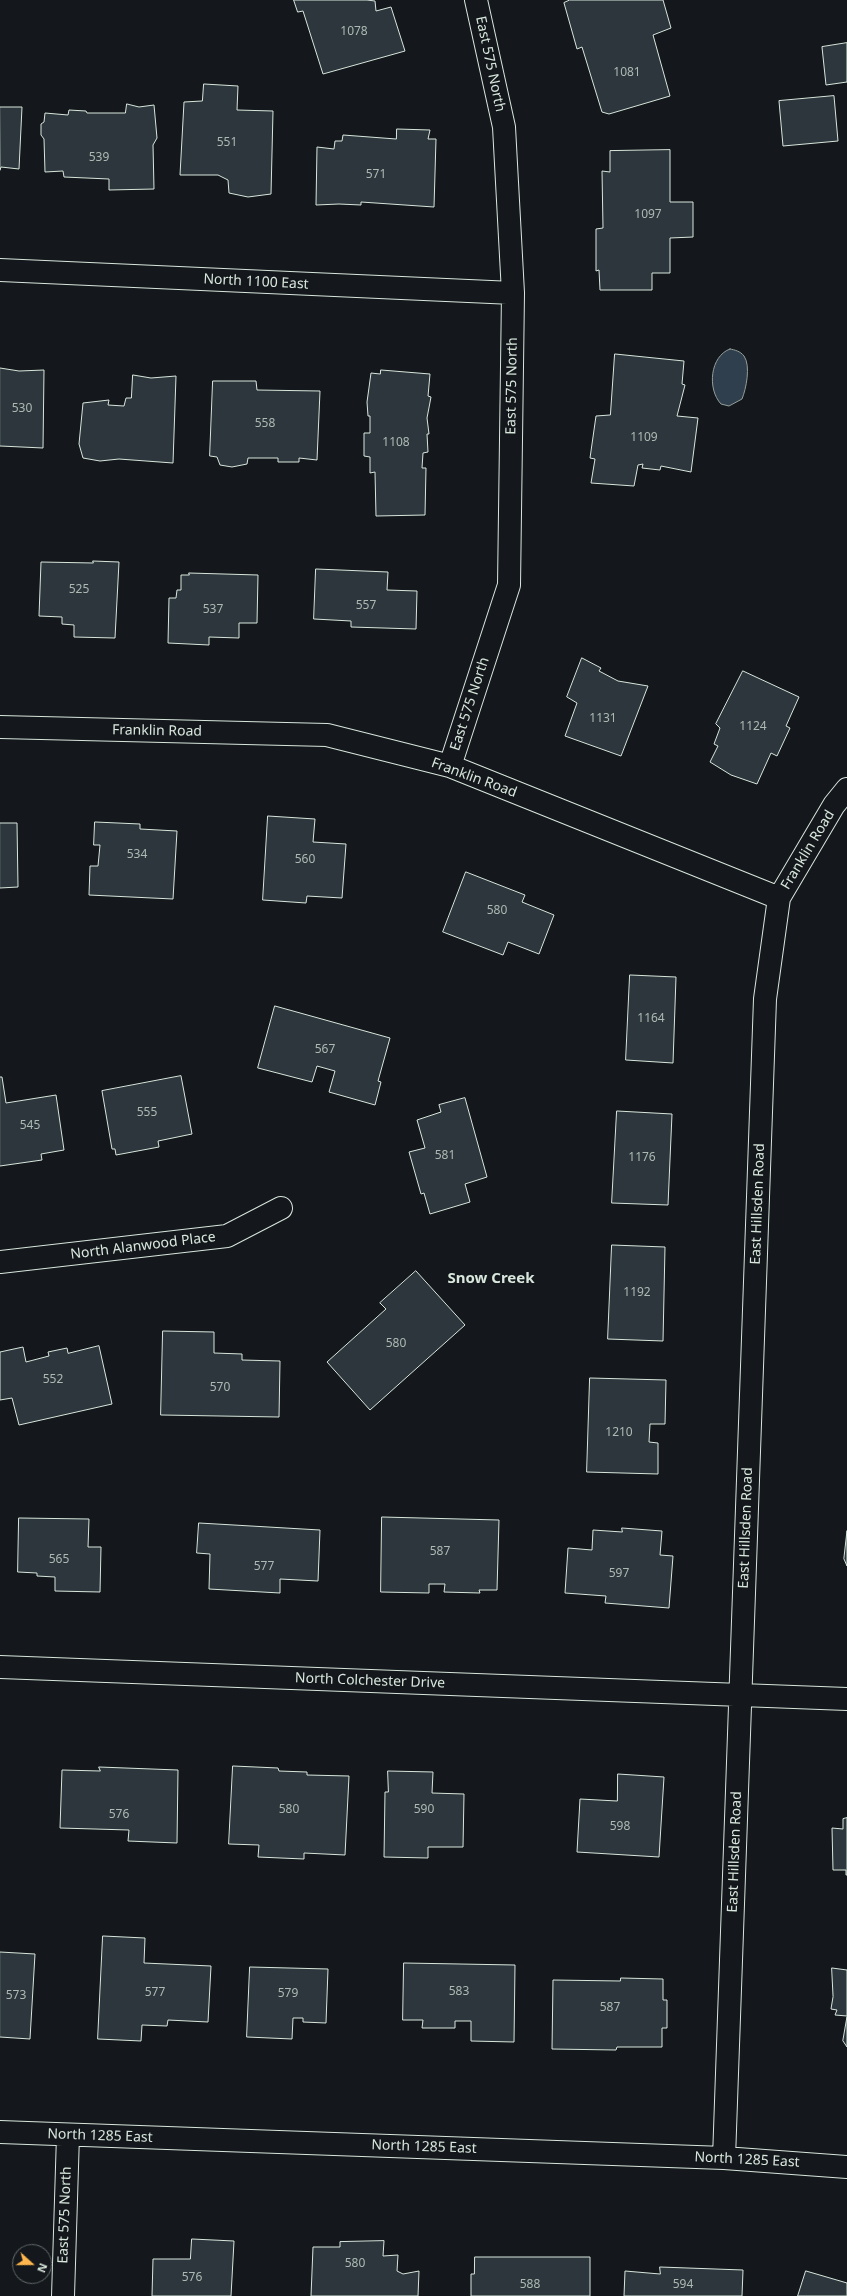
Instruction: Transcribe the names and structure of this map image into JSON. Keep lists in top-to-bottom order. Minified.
{"streets":{"street":["East 575 North","North 1100 East","Franklin Road","East Hillsden Road","North Alanwood Place","North Colchester Drive","North 1285 East"]},"crossings":[["East 575 North","North 1100 East"],["East 575 North","Franklin Road"],["East 575 North","North 1285 East"],["Franklin Road","East Hillsden Road"],["East Hillsden Road","North Colchester Drive"],["East Hillsden Road","North 1285 East"]],"districts":["Snow Creek"],"house_numbers":["1078","1081","551","539","571","1097","530","558","1109","1108","525","557","537","1131","1124","534","560","580","1164","567","555","545","581","1176","1192","580","552","570","1210","587","565","577","597","580","590","576","598","583","577","579","573","587","580","576","588","594"],"north":"right"}
